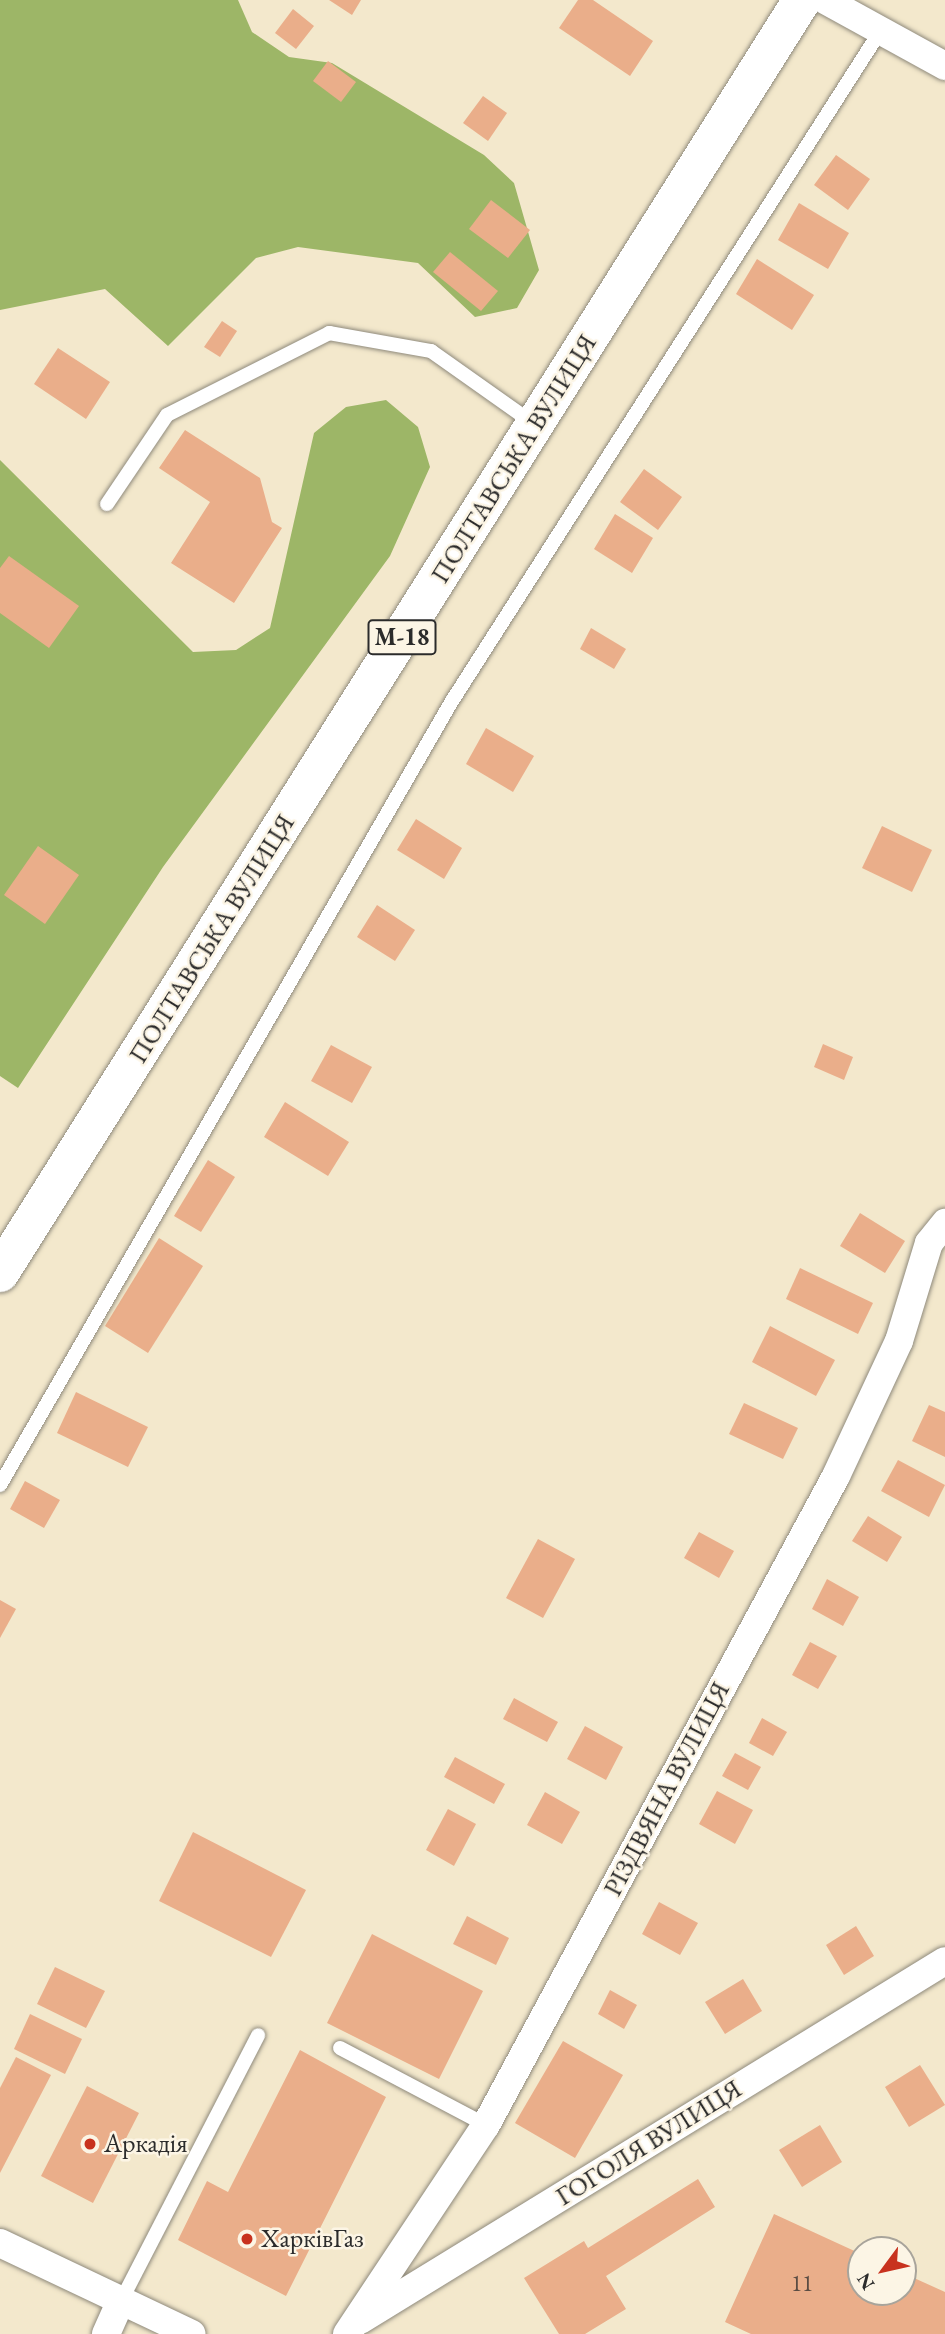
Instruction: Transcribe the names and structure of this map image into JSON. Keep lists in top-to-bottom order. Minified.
{"streets":{"highway":["ПОЛТАВСЬКА ВУЛИЦЯ","М-18"],"street":["РІЗДВЯНА ВУЛИЦЯ","ГОГОЛЯ ВУЛИЦЯ"]},"crossings":[["РІЗДВЯНА ВУЛИЦЯ","ГОГОЛЯ ВУЛИЦЯ"]],"places":["Аркадія","ХарківГаз"],"house_numbers":["11"],"north":"bottom left"}
